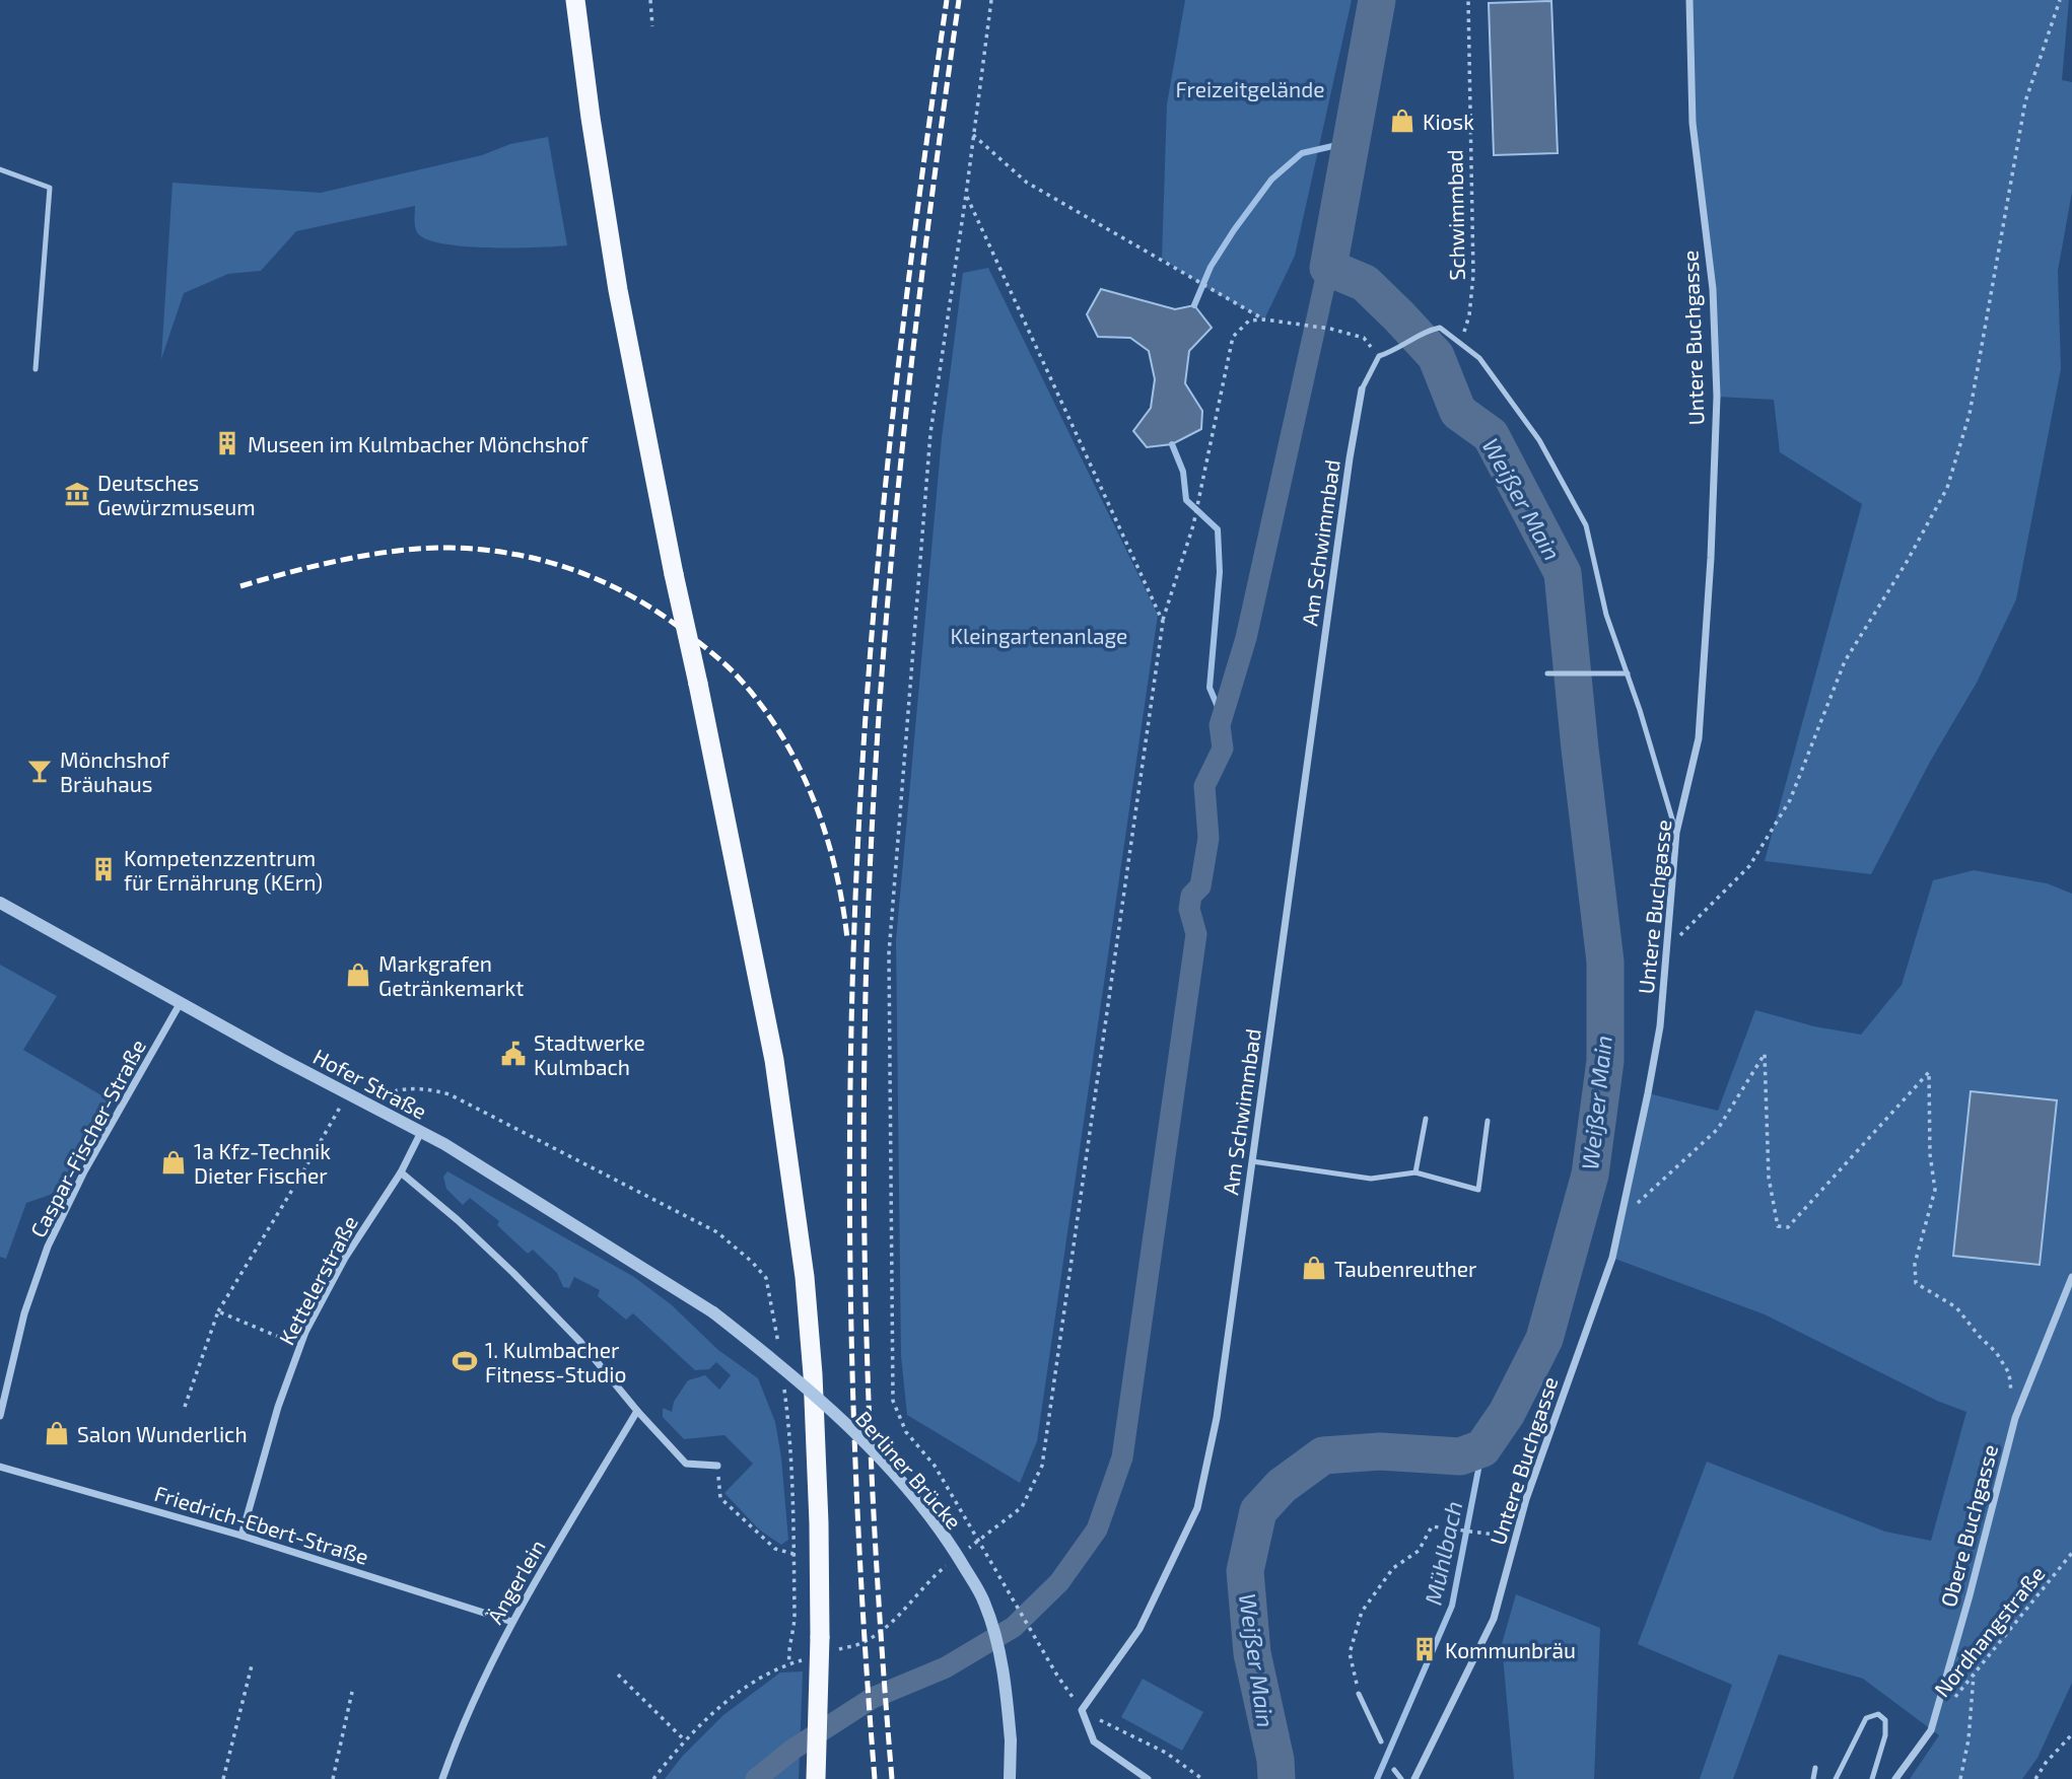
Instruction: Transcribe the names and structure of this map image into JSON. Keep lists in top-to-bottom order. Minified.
{"streets":{"street":["Untere Buchgasse","Am Schwimmbad","Hofer Straße","Caspar-Fischer-Straße","Kettelerstraße","Berliner Brücke","Friedrich-Ebert-Straße","Obere Buchgasse","Ängerlein"],"path":["Schwimmbad","Nordhangstraße"]},"crossings":[["Hofer Straße","Caspar-Fischer-Straße"],["Hofer Straße","Kettelerstraße"],["Hofer Straße","Berliner Brücke"],["Kettelerstraße","Friedrich-Ebert-Straße"],["Friedrich-Ebert-Straße","Ängerlein"]],"water":["Weißer Main","Mühlbach"],"parks":["Freizeitgelände","Kleingartenanlage"],"places":{"shop":["Kiosk","Markgrafen Getränkemarkt","1a Kfz-Technik Dieter Fischer","Taubenreuther","Salon Wunderlich"],"building":["Museen im Kulmbacher Mönchshof","Kompetenzzentrum für Ernährung (KErn)","Kommunbräu"],"museum":["Deutsches Gewürzmuseum"],"bar":["Mönchshof Bräuhaus"],"public building":["Stadtwerke Kulmbach"],"sports":["1. Kulmbacher Fitness-Studio"]}}
